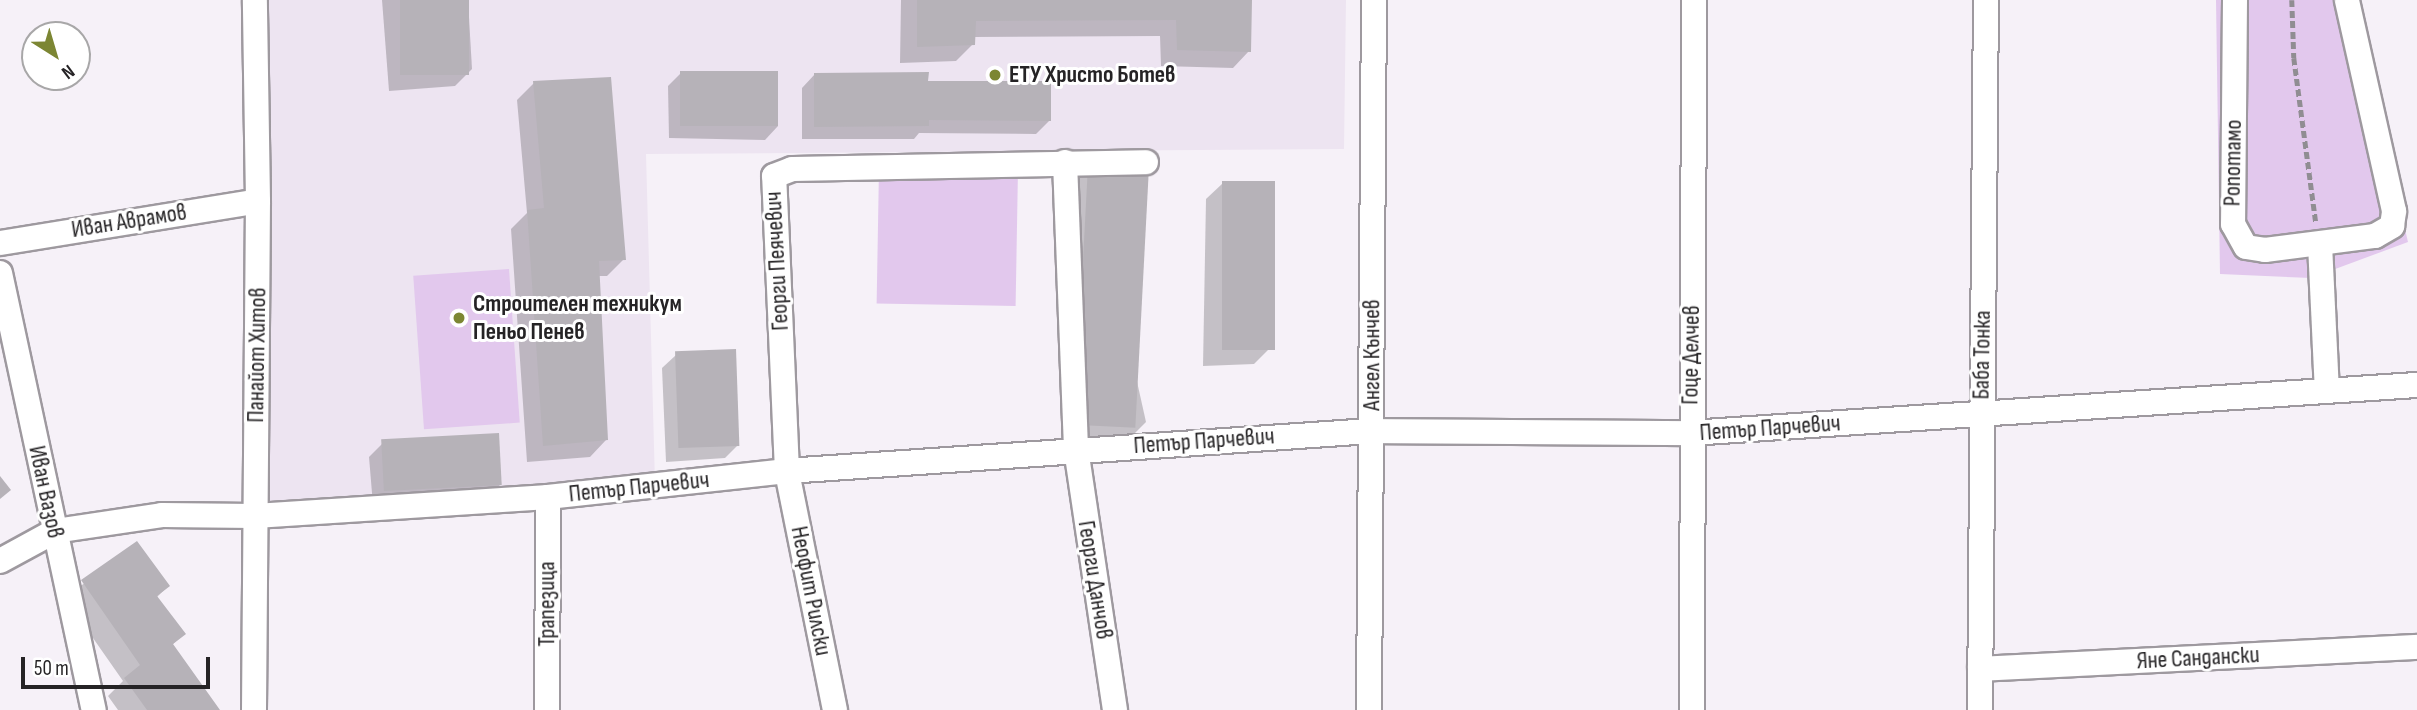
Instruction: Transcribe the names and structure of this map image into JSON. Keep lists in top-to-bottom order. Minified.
{"streets":{"street":["Ропотамо","Иван Аврамов","Георги Пеячевич","Панайот Хитов","Ангел Кънчев","Гоце Делчев","Баба Тонка","Петър Парчевич","Иван Вазов","Георги Данчов","Неофит Рилски","Трапезица","Яне Сандански"]},"crossings":[["Иван Аврамов","Панайот Хитов"],["Георги Пеячевич","Петър Парчевич"],["Георги Пеячевич","Неофит Рилски"],["Панайот Хитов","Петър Парчевич"],["Ангел Кънчев","Петър Парчевич"],["Гоце Делчев","Петър Парчевич"],["Баба Тонка","Петър Парчевич"],["Баба Тонка","Яне Сандански"],["Петър Парчевич","Иван Вазов"],["Петър Парчевич","Георги Данчов"],["Петър Парчевич","Неофит Рилски"],["Петър Парчевич","Трапезица"]],"places":["ЕТУ Христо Ботев","Строителен техникум Пеньо Пенев"],"scale_bar":"50 m","north":"bottom right"}
